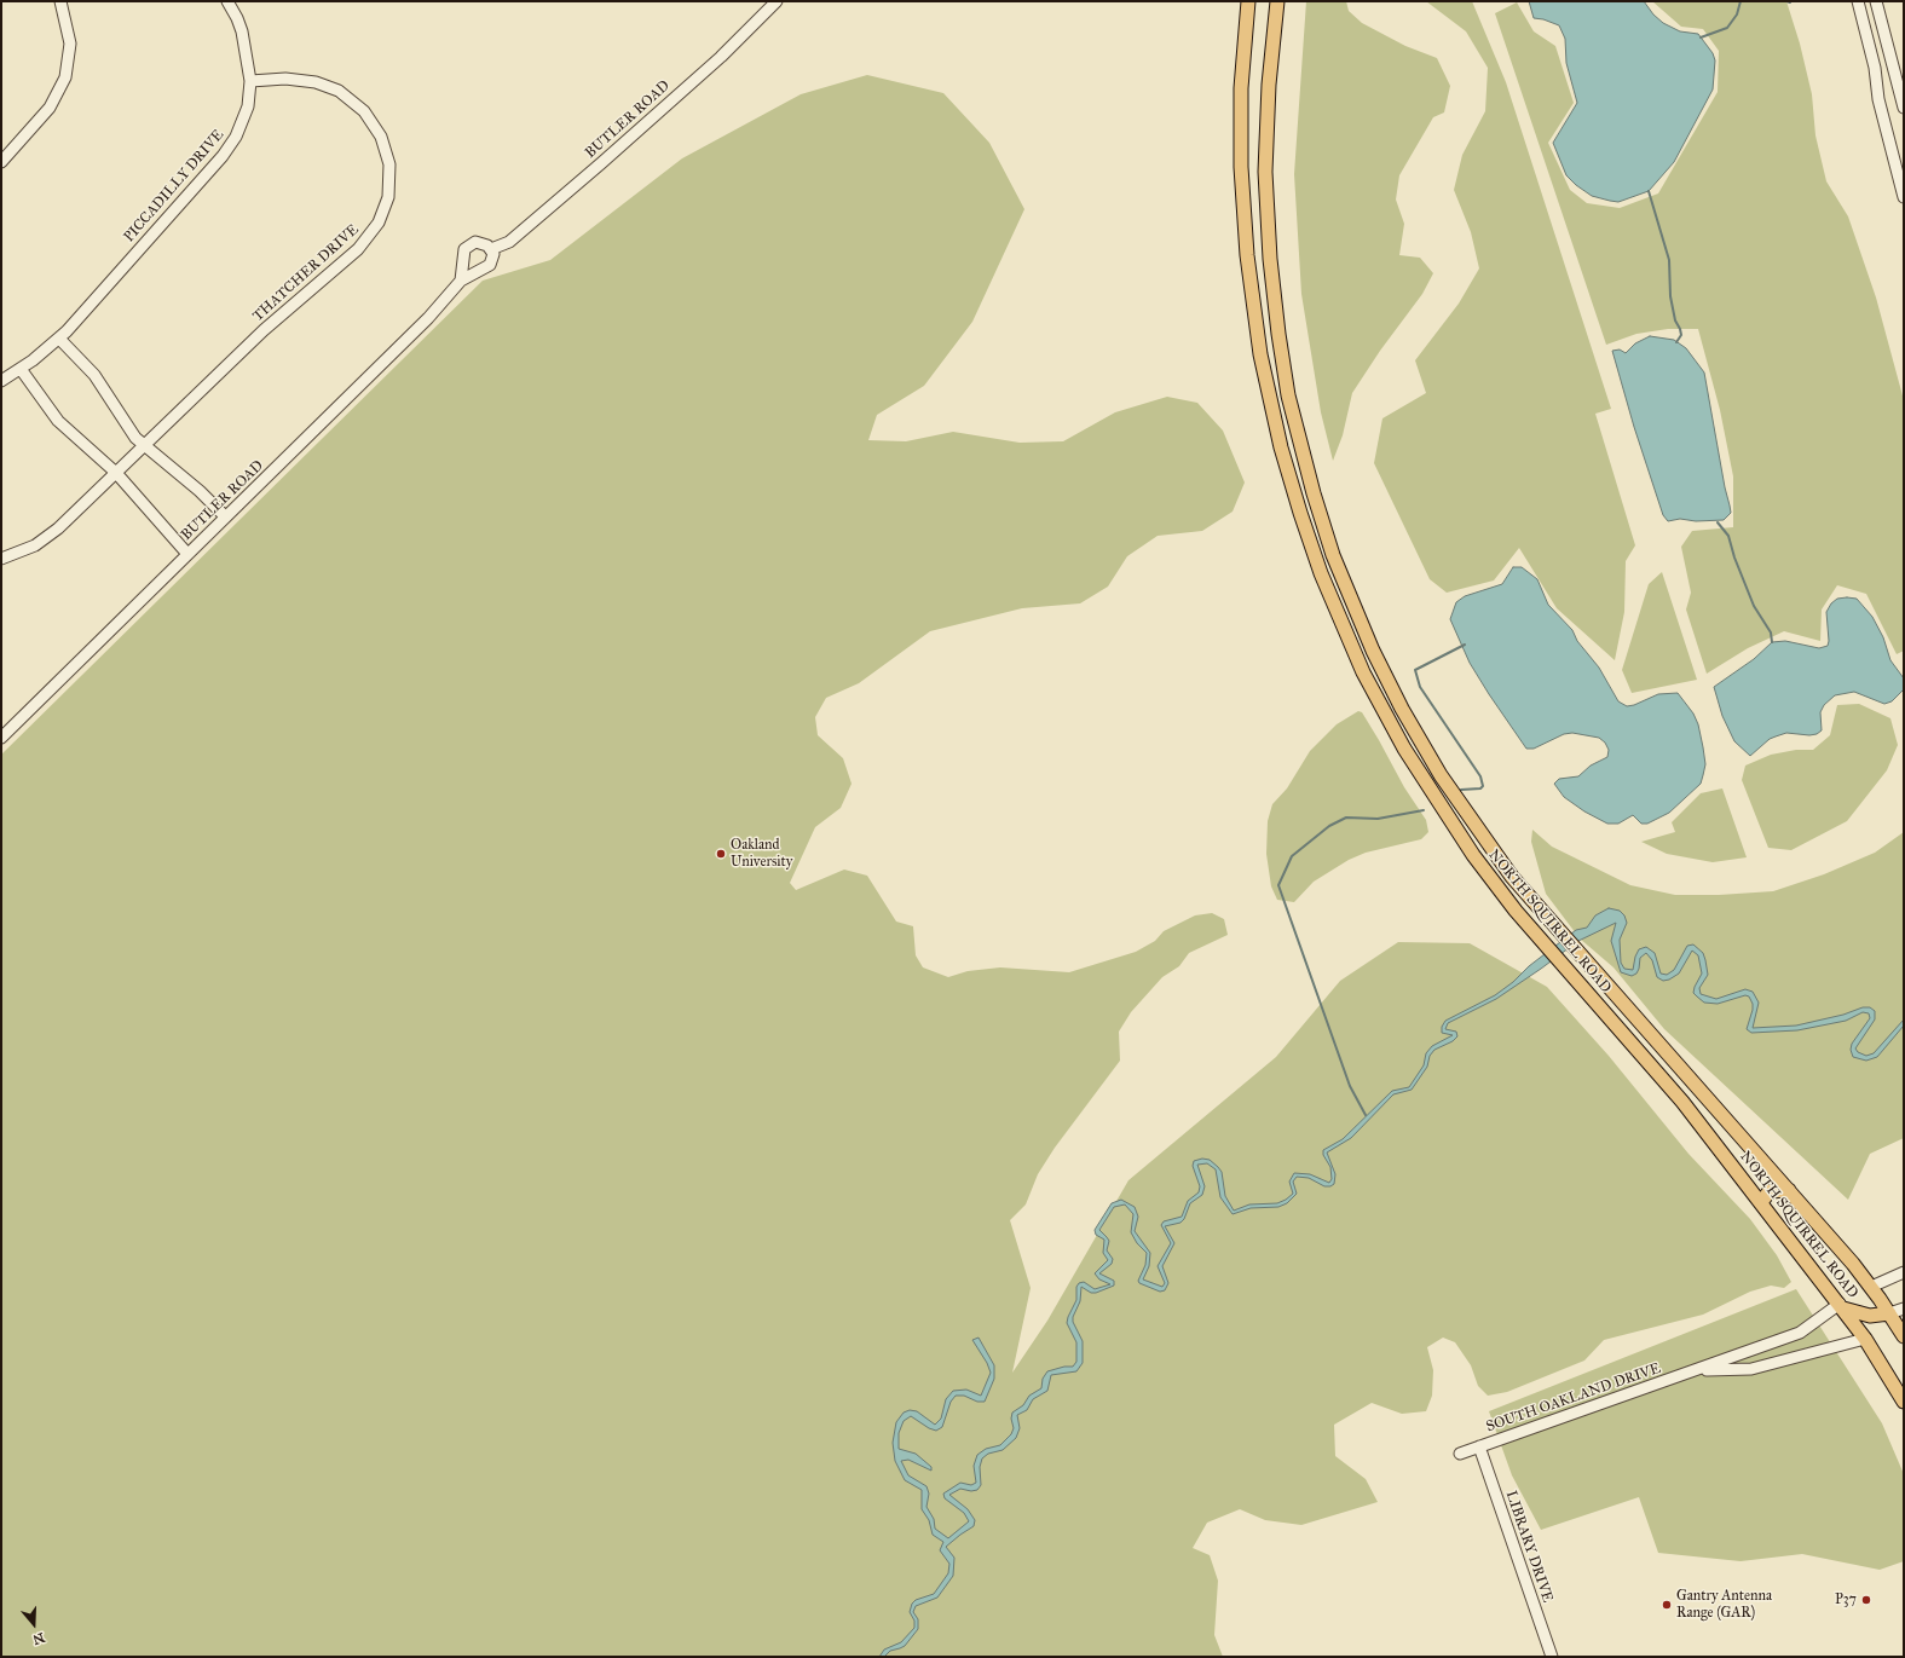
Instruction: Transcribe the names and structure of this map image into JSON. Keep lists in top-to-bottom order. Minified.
{"streets":{"main road":["NORTH SQUIRREL ROAD"],"street":["BUTLER ROAD","PICCADILLY DRIVE","THATCHER DRIVE","SOUTH OAKLAND DRIVE","LIBRARY DRIVE"]},"crossings":[["PICCADILLY DRIVE","THATCHER DRIVE"],["NORTH SQUIRREL ROAD","SOUTH OAKLAND DRIVE"],["SOUTH OAKLAND DRIVE","LIBRARY DRIVE"]],"places":["Oakland University","P37","Gantry Antenna Range (GAR)"],"north":"bottom"}
